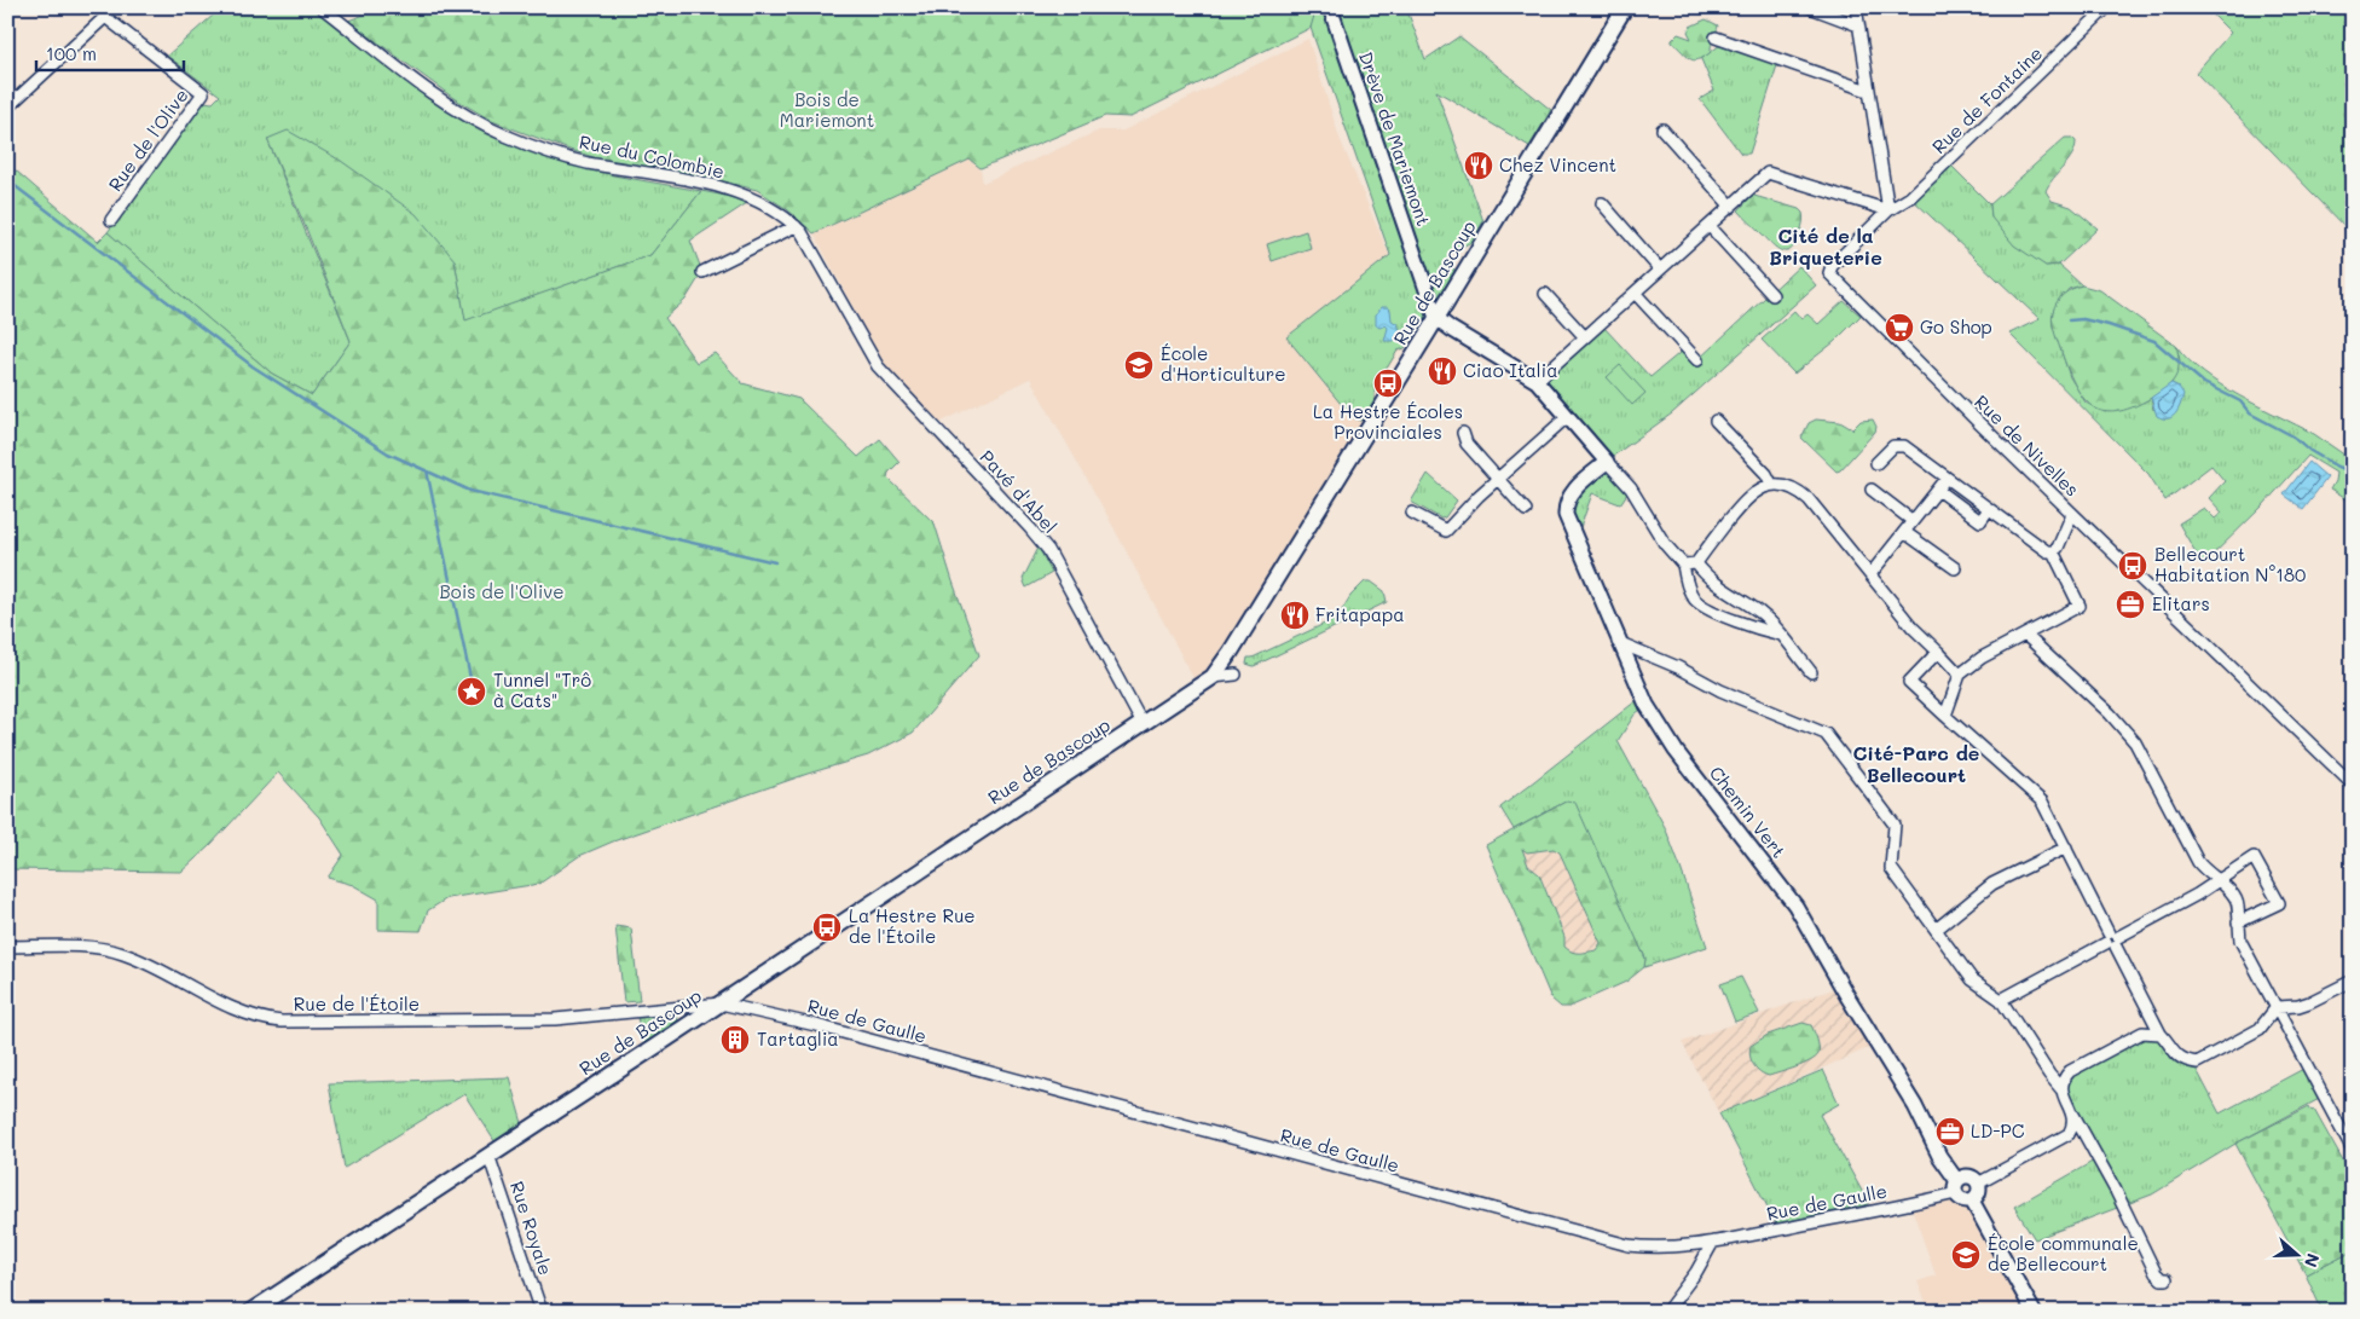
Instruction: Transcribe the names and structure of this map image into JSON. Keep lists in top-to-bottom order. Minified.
{"streets":{"main road":["Rue de Bascoup"],"street":["Rue de Fontaine","Drève de Mariemont","Rue de l'Olive","Rue du Colombie","Rue de Nivelles","Pavé d'Abel","Chemin Vert","Rue de l'Étoile","Rue de Gaulle","Rue Royale"]},"crossings":[["Rue de Fontaine","Rue de Nivelles"],["Drève de Mariemont","Rue de Bascoup"],["Rue du Colombie","Pavé d'Abel"],["Rue de Bascoup","Pavé d'Abel"],["Rue de Bascoup","Rue de l'Étoile"],["Rue de Bascoup","Rue de Gaulle"],["Rue de Bascoup","Rue Royale"],["Chemin Vert","Rue de Gaulle"],["Rue de l'Étoile","Rue de Gaulle"]],"districts":["Cité de la Briqueterie","Cité-Parc de Bellecourt"],"parks":["Bois de Mariemont","Bois de l'Olive"],"places":{"restaurant":["Chez Vincent","Ciao Italia","Fritapapa"],"supermarket":["Go Shop"],"school or university":["École d'Horticulture","École communale de Bellecourt"],"bus stop":["La Hestre Écoles Provinciales","Bellecourt Habitation N°180","La Hestre Rue de l'Étoile"],"office":["Elitars","LD-PC"],"place":["Tunnel \"Trô à Cats\""],"building":["Tartaglia"]},"scale_bar":"100 m","north":"right"}
